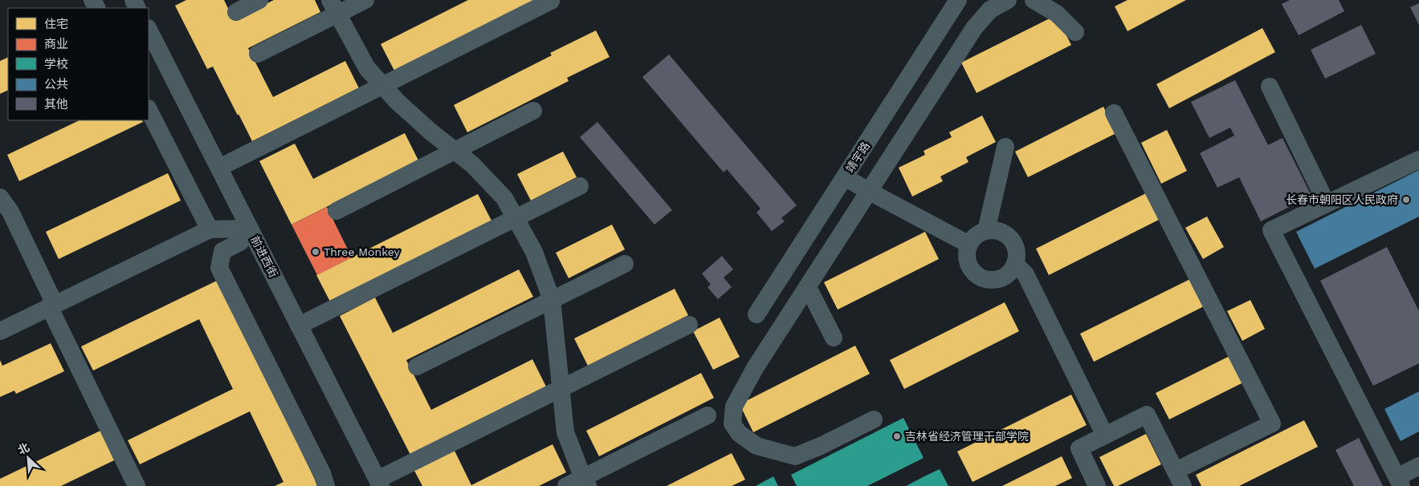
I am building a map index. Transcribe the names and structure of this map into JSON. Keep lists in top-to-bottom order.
{
  "streets": {
    "street": ["靖宇路", "前进西街"]
  },
  "places": ["长春市朝阳区人民政府", "Three Monkey", "吉林省经济管理干部学院"],
  "legend": [
    "住宅",
    "商业",
    "学校",
    "公共",
    "其他"
  ],
  "north": "top left"
}
